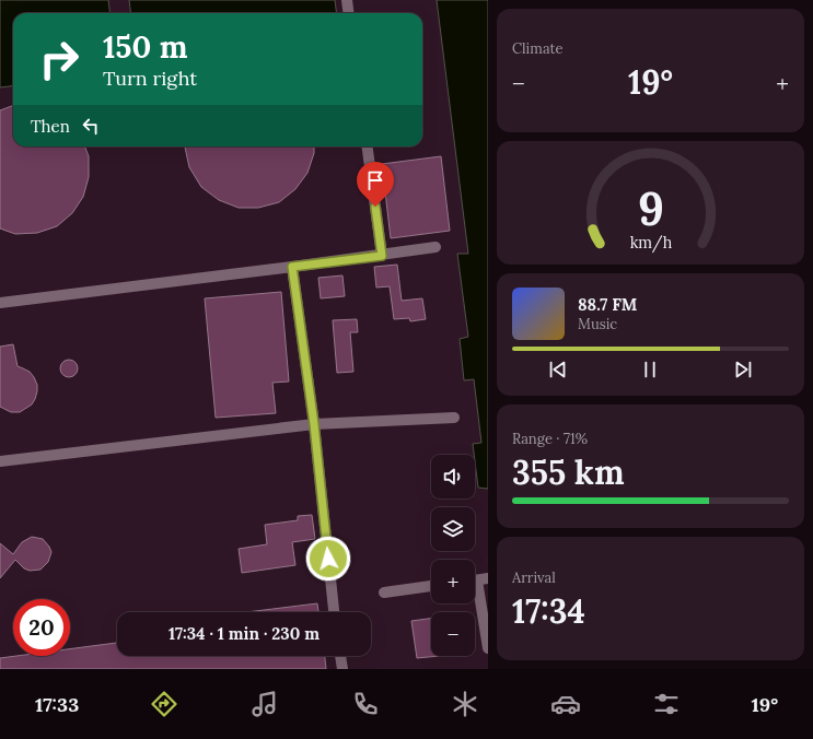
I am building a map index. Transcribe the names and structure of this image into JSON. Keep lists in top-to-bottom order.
{
  "page": {
    "tile": [
      "Climate",
      ["Range · 71%", "355 km"],
      ["Arrival", "17:34"]
    ],
    "turn": ["150 m", "Turn right"],
    "heat": ["−", "19°", "+"],
    "then": "Then",
    "song": ["88.7 FM", "Music"],
    "map_buttons": ["+", "−"],
    "limit": "20",
    "trip": "17:34 · 1 min · 230 m",
    "tabs": ["17:33", "19°"],
    "gauge": ["9", "km/h"]
  }
}
